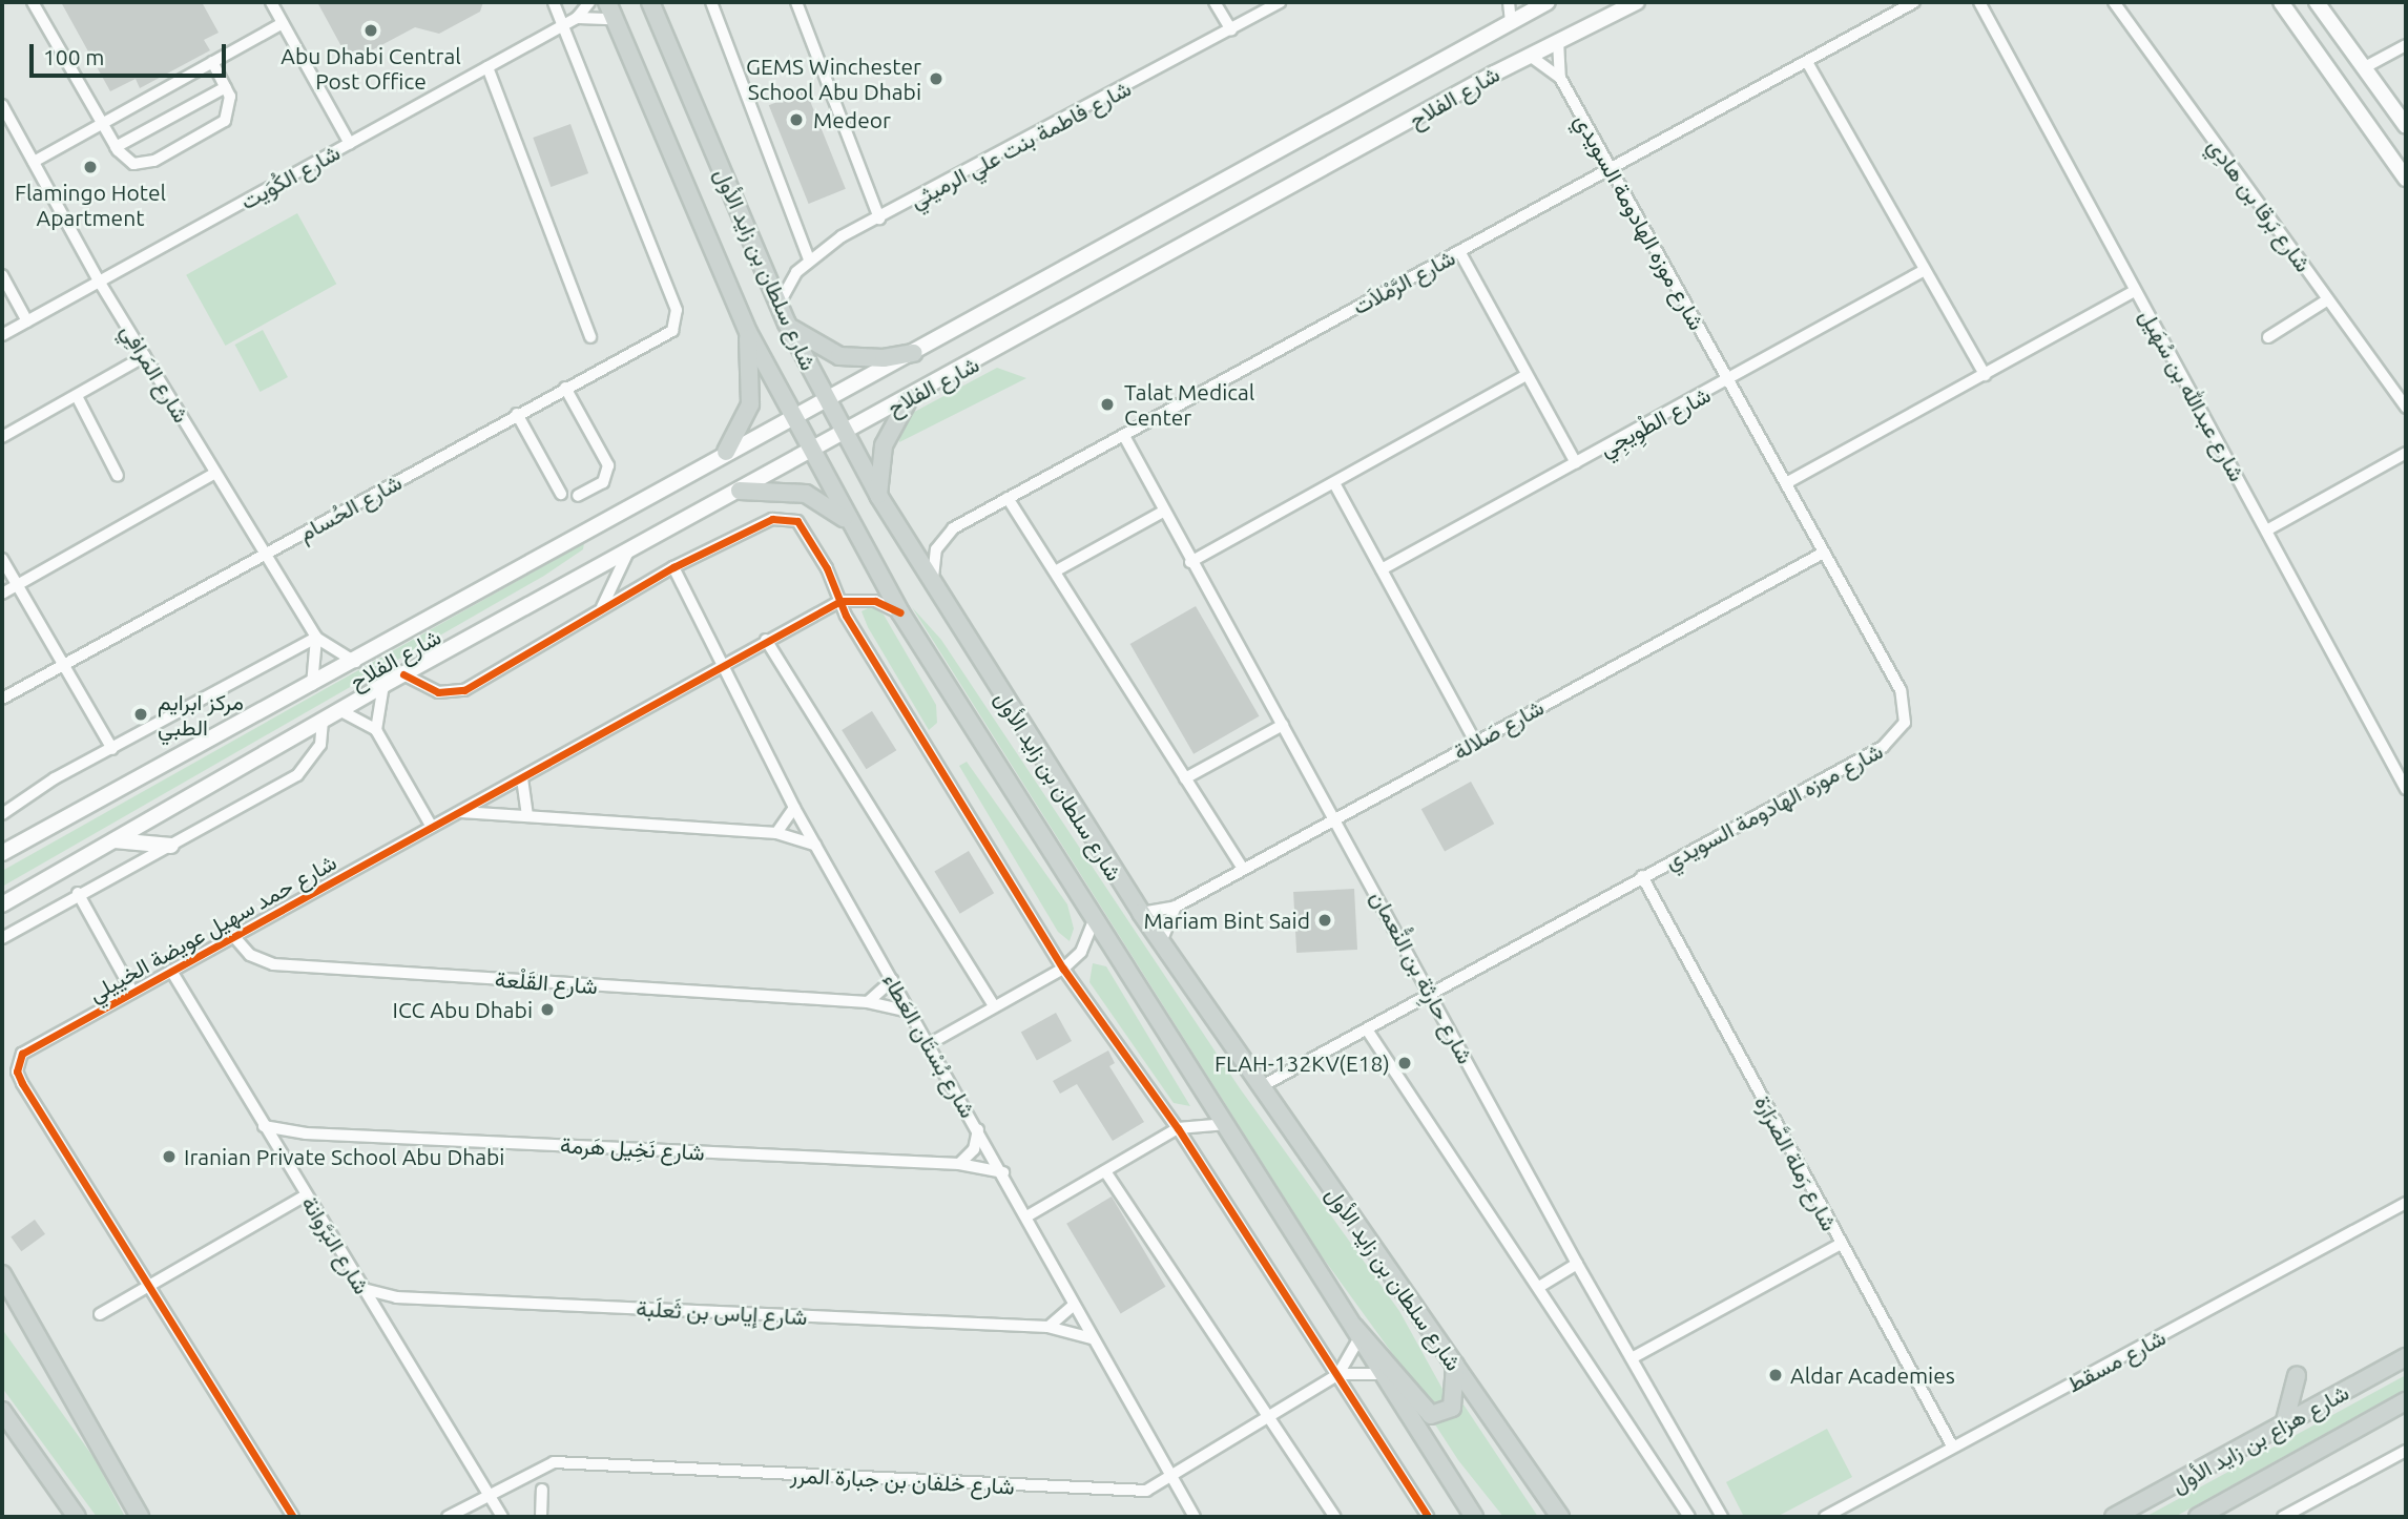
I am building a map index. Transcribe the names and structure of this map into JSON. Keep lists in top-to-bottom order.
{
  "streets": {
    "main road": ["شارع الفلاح", "شارع سلطان بن زايد الأول", "شارع هزاع بن زايد الأول"],
    "street": [
      "شارع فاطمة بنت علي الرميثي",
      "شارع الكُوَيت",
      "شارع بَرقا بن هادِي",
      "شارع موزه الهادومة السويدي",
      "شارع الرَّمْلاَت",
      "شارع المَرافِي",
      "شارع عبدالله بن سُهَيل",
      "شارع الطْوِيجِي",
      "شارع الحُسام",
      "شارع صَلالة",
      "شارع حمد سهيل عويضة الخييلي",
      "شارع حارِثة بن النُّعمان",
      "شارع القَلْعة",
      "شارع بُسْتَان العَطاء",
      "شارع نَخِيل هَرمة",
      "شارع رَملة الصَّرَارَة",
      "شارع البَرَّوانة",
      "شارع إياس بن ثَعلَبة",
      "شارع مسقط",
      "شارع خلفان بن جبارة المرر"
    ]
  },
  "crossings": [
    ["شارع الفلاح", "شارع موزه الهادومة السويدي"],
    ["شارع الفلاح", "شارع سلطان بن زايد الأول"],
    ["شارع الفلاح", "شارع المَرافِي"],
    ["شارع فاطمة بنت علي الرميثي", "شارع سلطان بن زايد الأول"],
    ["شارع الكُوَيت", "شارع سلطان بن زايد الأول"],
    ["شارع الكُوَيت", "شارع المَرافِي"],
    ["شارع الكُوَيت", "شارع الحُسام"],
    ["شارع موزه الهادومة السويدي", "شارع سلطان بن زايد الأول"],
    ["شارع موزه الهادومة السويدي", "شارع الرَّمْلاَت"],
    ["شارع موزه الهادومة السويدي", "شارع الطْوِيجِي"],
    ["شارع موزه الهادومة السويدي", "شارع صَلالة"],
    ["شارع موزه الهادومة السويدي", "شارع حارِثة بن النُّعمان"],
    ["شارع موزه الهادومة السويدي", "شارع رَملة الصَّرَارَة"],
    ["شارع سلطان بن زايد الأول", "شارع الرَّمْلاَت"],
    ["شارع سلطان بن زايد الأول", "شارع صَلالة"],
    ["شارع سلطان بن زايد الأول", "شارع حمد سهيل عويضة الخييلي"],
    ["شارع سلطان بن زايد الأول", "شارع خلفان بن جبارة المرر"],
    ["شارع الرَّمْلاَت", "شارع حارِثة بن النُّعمان"],
    ["شارع المَرافِي", "شارع الحُسام"],
    ["شارع صَلالة", "شارع حارِثة بن النُّعمان"],
    ["شارع حمد سهيل عويضة الخييلي", "شارع القَلْعة"],
    ["شارع حمد سهيل عويضة الخييلي", "شارع بُسْتَان العَطاء"],
    ["شارع حمد سهيل عويضة الخييلي", "شارع البَرَّوانة"],
    ["شارع القَلْعة", "شارع بُسْتَان العَطاء"],
    ["شارع بُسْتَان العَطاء", "شارع نَخِيل هَرمة"],
    ["شارع بُسْتَان العَطاء", "شارع إياس بن ثَعلَبة"],
    ["شارع بُسْتَان العَطاء", "شارع خلفان بن جبارة المرر"],
    ["شارع نَخِيل هَرمة", "شارع البَرَّوانة"],
    ["شارع رَملة الصَّرَارَة", "شارع مسقط"],
    ["شارع البَرَّوانة", "شارع إياس بن ثَعلَبة"],
    ["شارع البَرَّوانة", "شارع خلفان بن جبارة المرر"]
  ],
  "places": [
    "Abu Dhabi Central Post Office",
    "GEMS Winchester School Abu Dhabi",
    "Medeor",
    "Flamingo Hotel Apartment",
    "Talat Medical Center",
    "مركز ابرايم الطبي",
    "Mariam Bint Said",
    "ICC Abu Dhabi",
    "FLAH-132KV(E18)",
    "Iranian Private School Abu Dhabi",
    "Aldar Academies"
  ],
  "scale_bar": "100 m"
}
